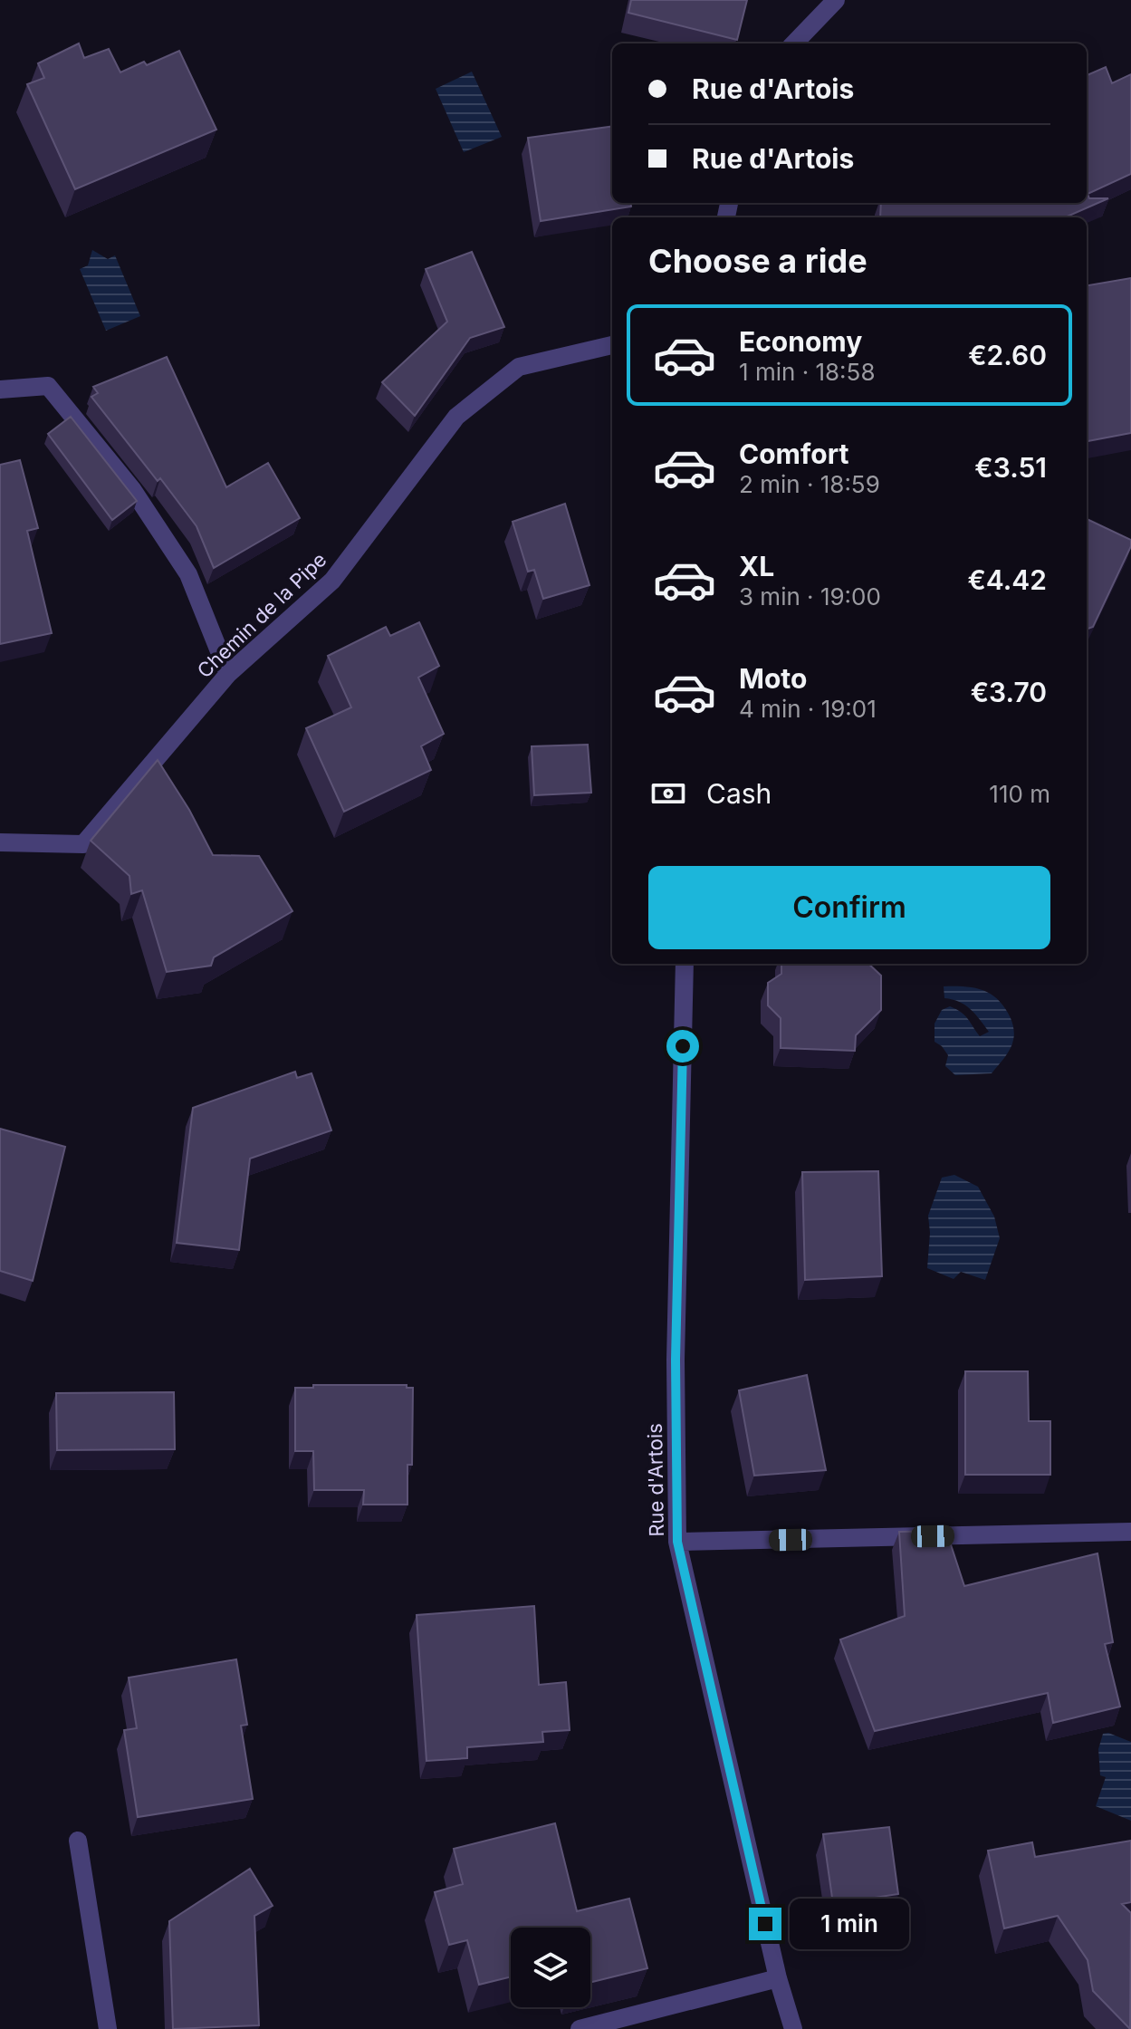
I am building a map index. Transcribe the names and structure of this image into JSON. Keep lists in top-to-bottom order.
{
  "streets": {
    "street": ["Chemin de la Pipe", "Rue d'Artois"]
  },
  "page": {
    "banner": ["Rue d'Artois", "Rue d'Artois"],
    "heading": "Choose a ride",
    "list": [
      {
        "name": "Economy",
        "note": "1 min · 18:58",
        "value": "€2.60"
      },
      {
        "name": "Comfort",
        "note": "2 min · 18:59",
        "value": "€3.51"
      },
      {
        "name": "XL",
        "note": "3 min · 19:00",
        "value": "€4.42"
      },
      {
        "name": "Moto",
        "note": "4 min · 19:01",
        "value": "€3.70"
      }
    ],
    "pay": ["Cash", "110 m"],
    "buttons": "Confirm",
    "bubble": "1 min"
  }
}
